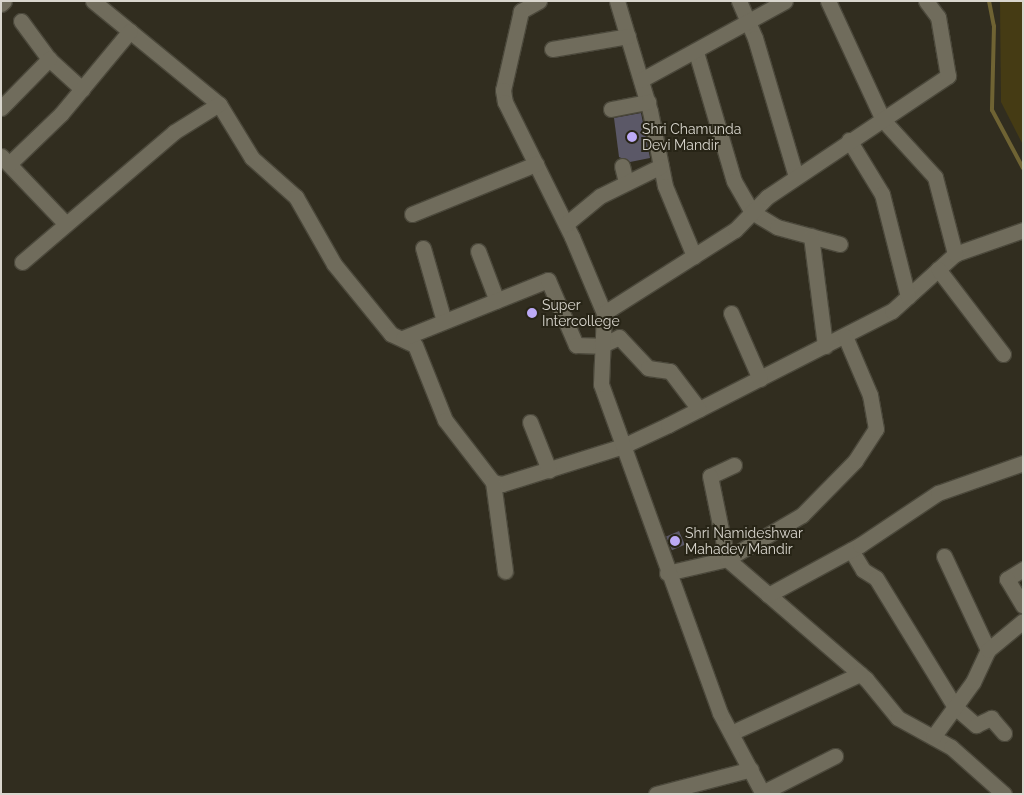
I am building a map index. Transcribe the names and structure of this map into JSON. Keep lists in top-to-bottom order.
{
  "places": ["Shri Chamunda Devi Mandir", "Super Intercollege", "Shri Namideshwar Mahadev Mandir"]
}
